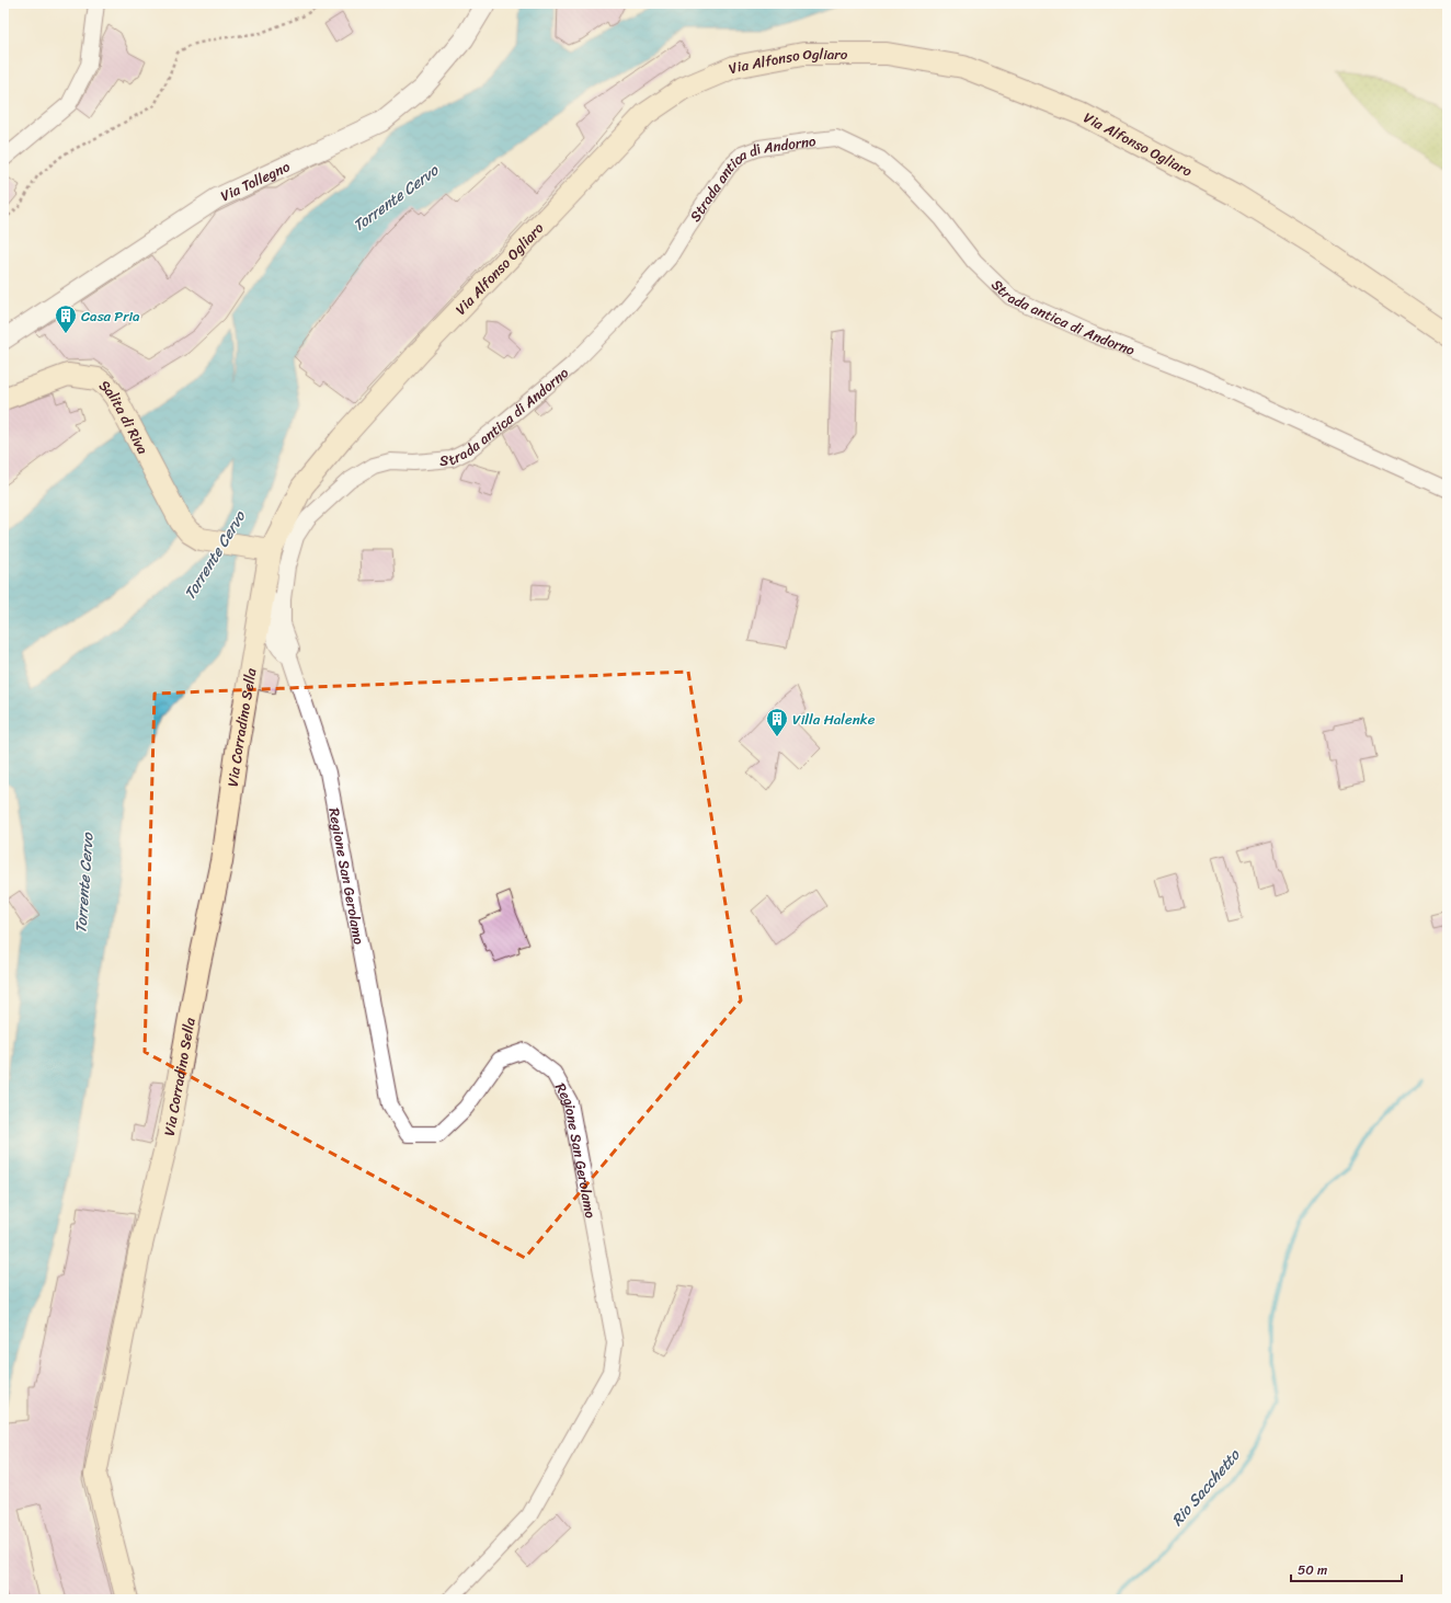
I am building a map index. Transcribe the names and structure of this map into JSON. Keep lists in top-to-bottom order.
{
  "streets": {
    "main road": ["Via Alfonso Ogliaro", "Salita di Riva", "Via Corradino Sella"],
    "street": ["Via Tollegno", "Strada antica di Andorno", "Regione San Gerolamo"]
  },
  "crossings": [
    ["Via Alfonso Ogliaro", "Salita di Riva"],
    ["Via Alfonso Ogliaro", "Via Corradino Sella"],
    ["Strada antica di Andorno", "Regione San Gerolamo"],
    ["Salita di Riva", "Via Corradino Sella"]
  ],
  "water": ["Torrente Cervo", "Rio Sacchetto"],
  "places": {
    "building": ["Casa Pria", "Villa Halenke"]
  },
  "scale_bar": "50 m"
}
